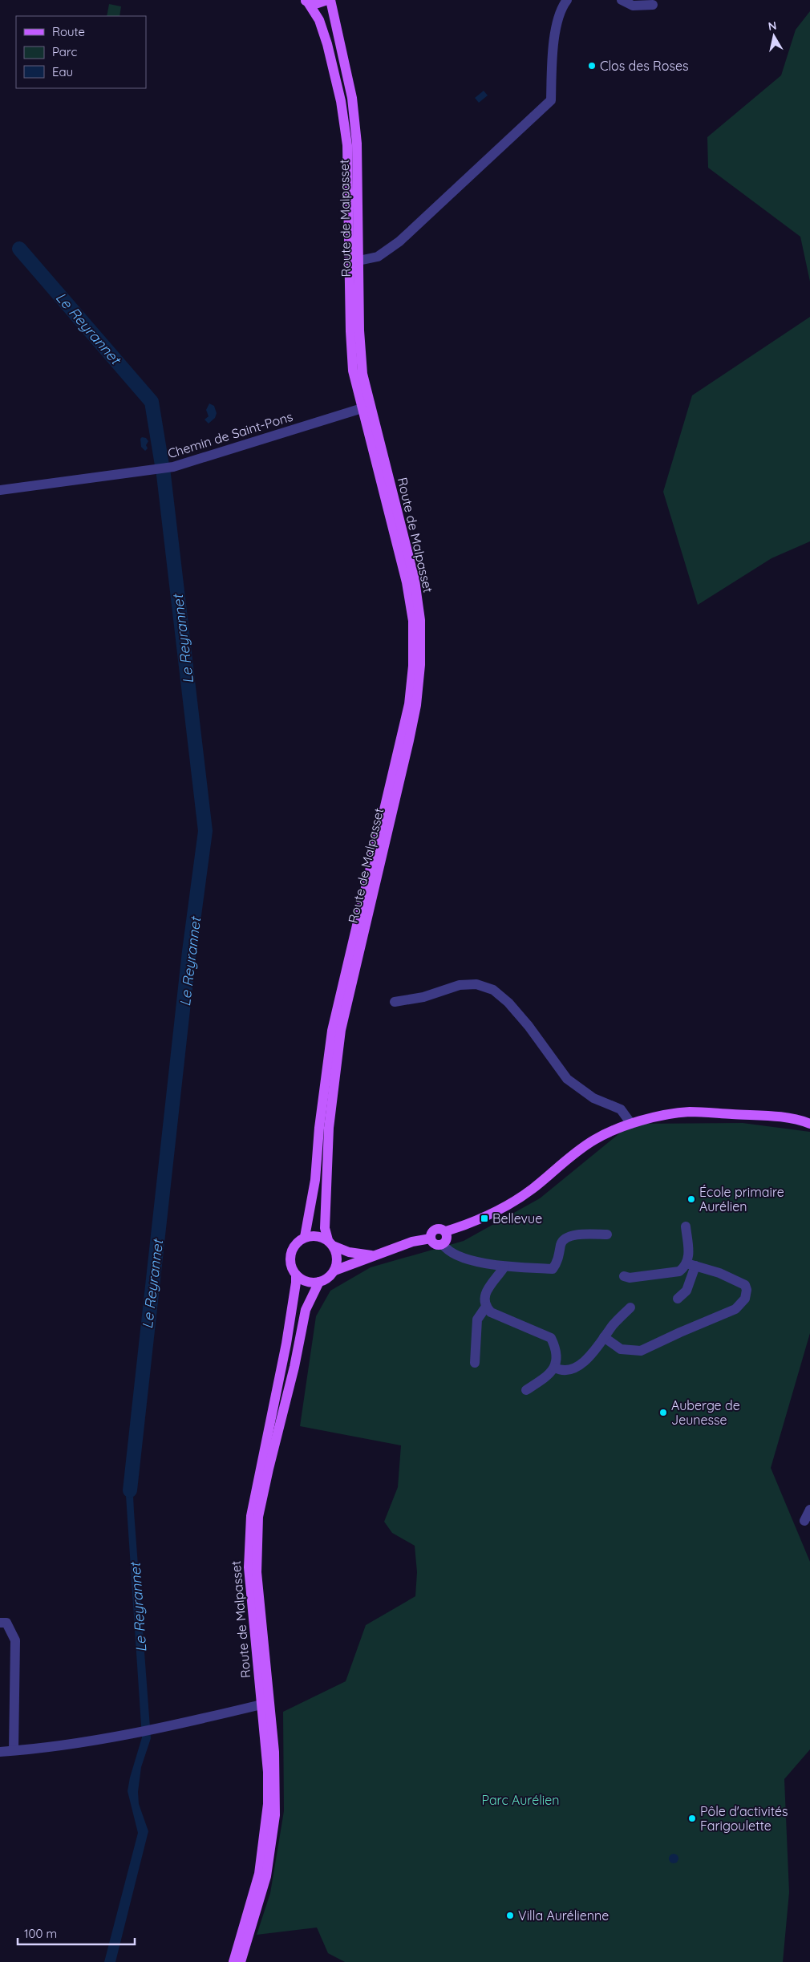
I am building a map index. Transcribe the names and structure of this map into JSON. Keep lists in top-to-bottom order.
{
  "streets": {
    "main road": ["Route de Malpasset"],
    "street": ["Chemin de Saint-Pons"]
  },
  "crossings": [
    ["Route de Malpasset", "Chemin de Saint-Pons"]
  ],
  "water": ["Le Reyrannet"],
  "parks": ["Parc Aurélien"],
  "places": {
    "other": [
      "Clos des Roses",
      "École primaire Aurélien",
      "Auberge de Jeunesse",
      "Pôle d'activités Farigoulette",
      "Villa Aurélienne"
    ],
    "transit": ["Bellevue"]
  },
  "legend": ["Route", "Parc", "Eau"],
  "scale_bar": "100 m",
  "north": "top"
}
